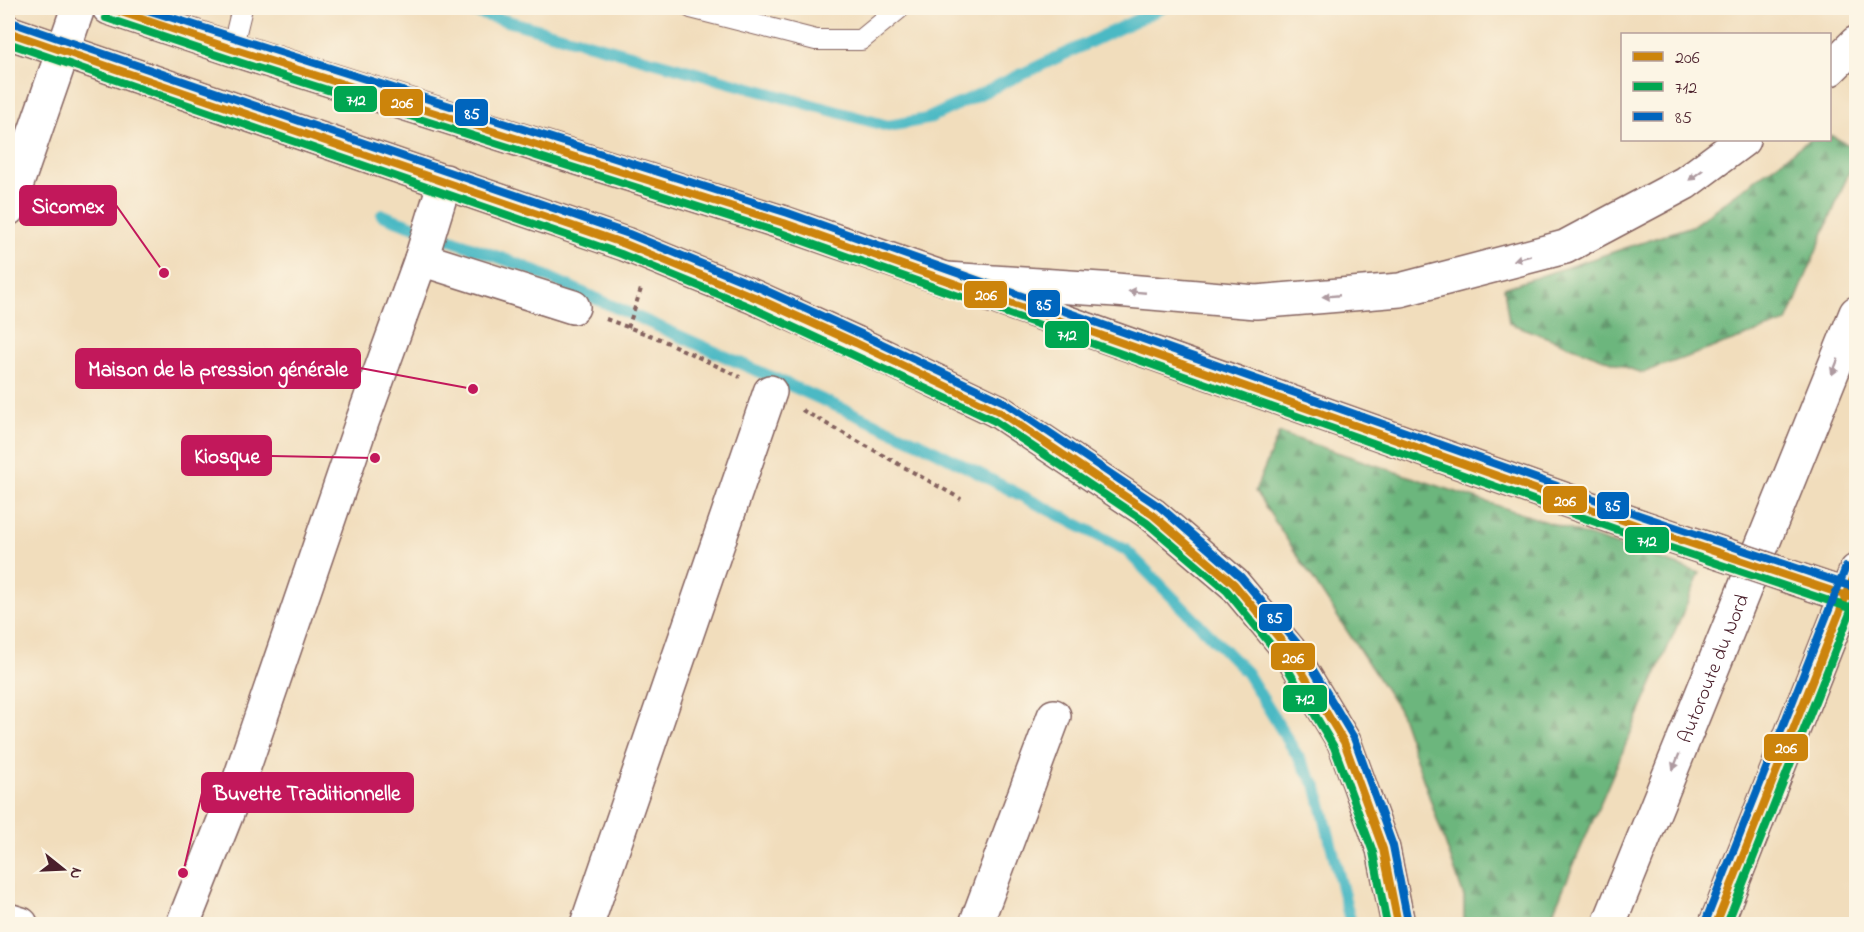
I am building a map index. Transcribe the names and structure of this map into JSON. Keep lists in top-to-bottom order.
{
  "streets": {
    "main road": ["Autoroute du Nord"]
  },
  "places": [
    "Sicomex",
    "Maison de la pression générale",
    "Kiosque",
    "Buvette Traditionnelle"
  ],
  "lines": ["transit line 206", "transit line 85", "transit line 712"],
  "legend": ["206", "712", "85"],
  "north": "right"
}
